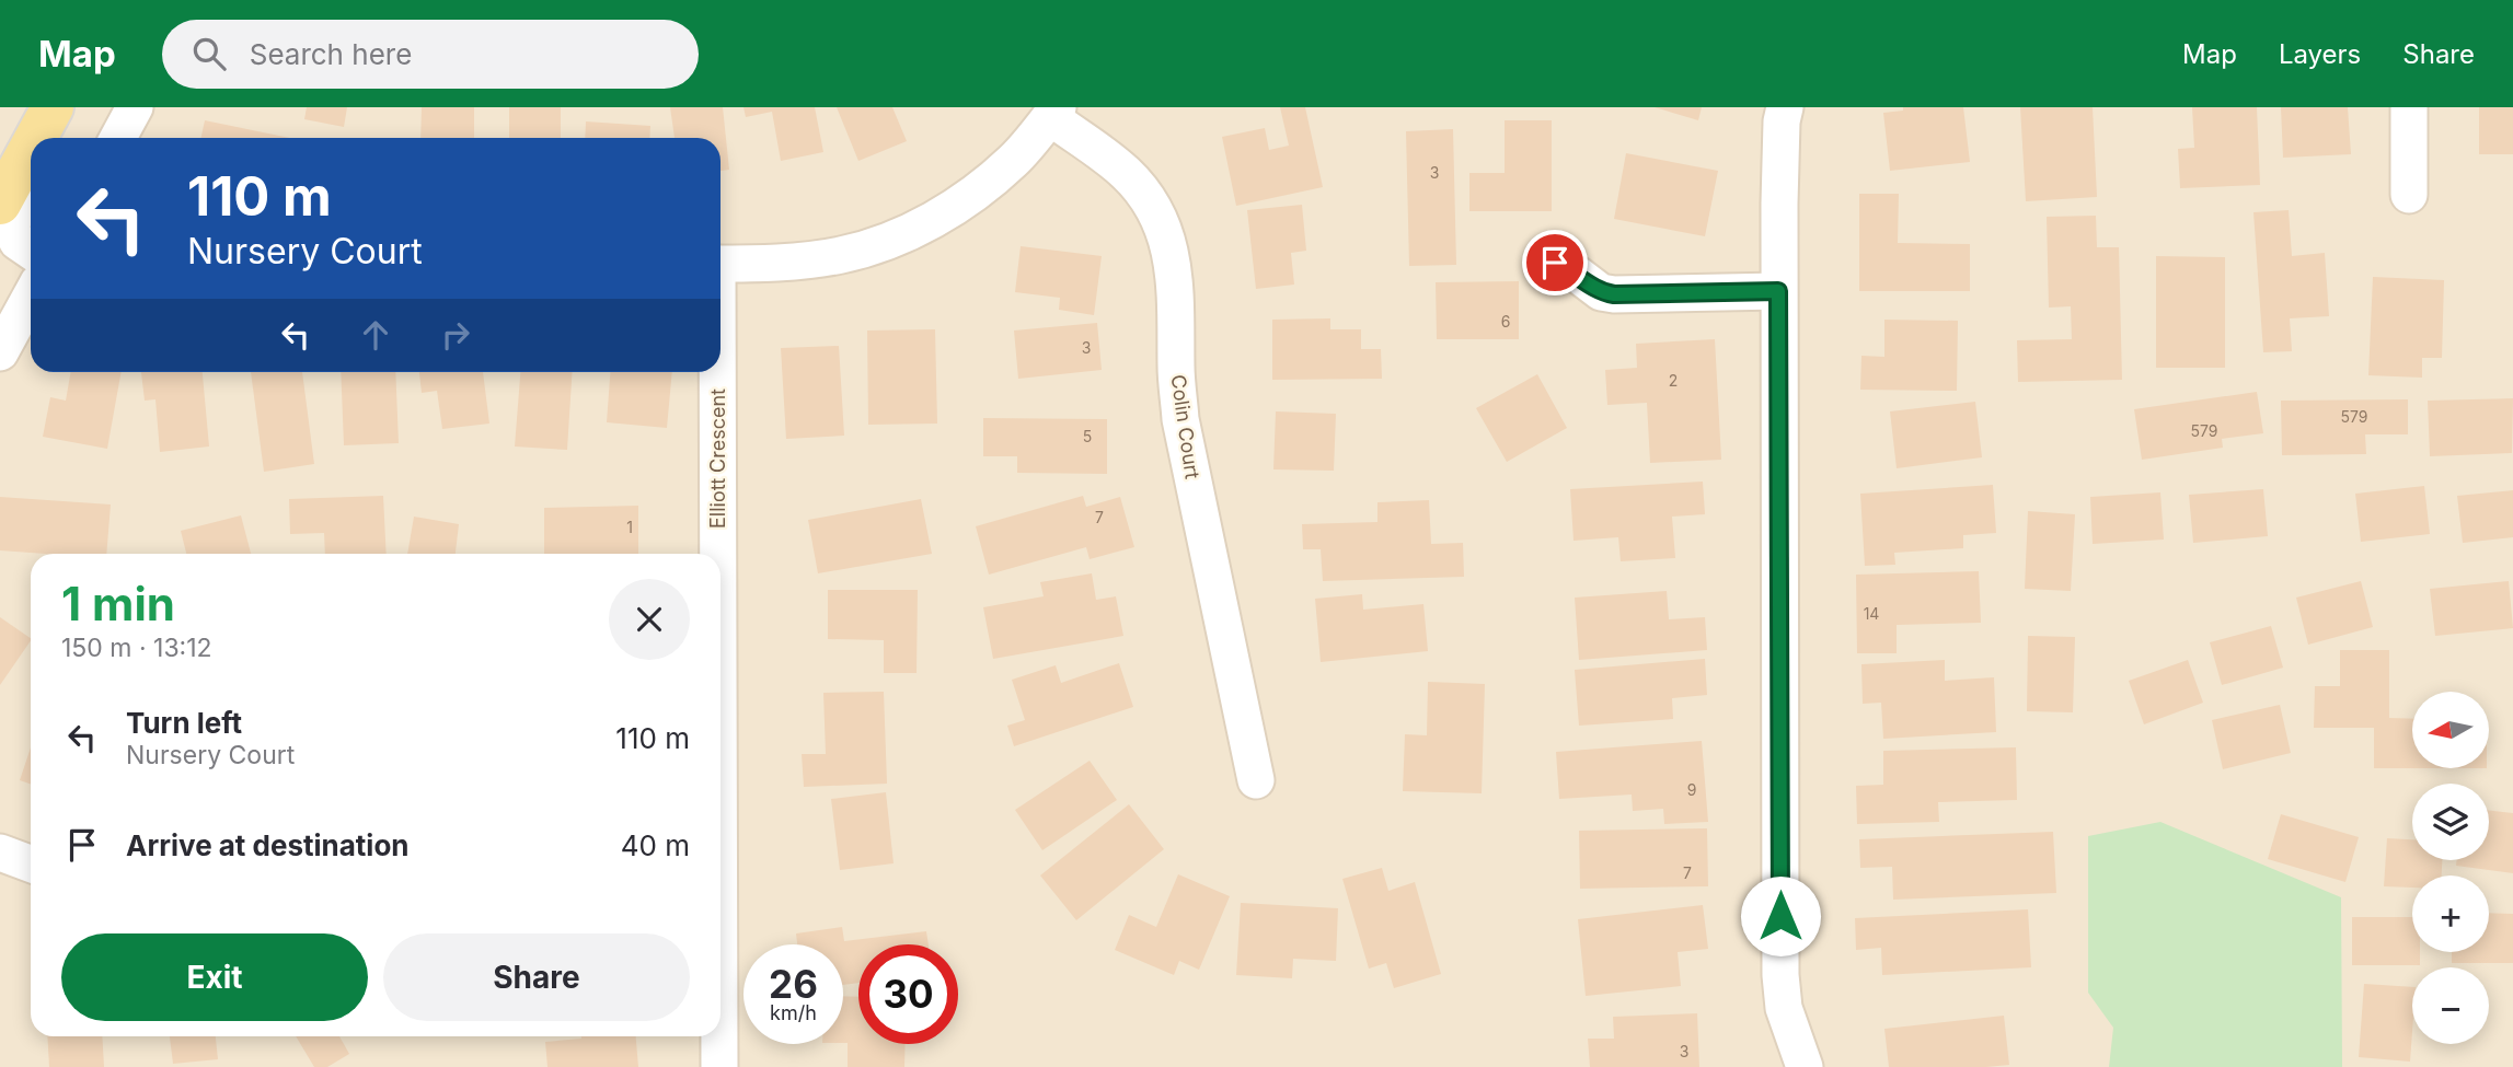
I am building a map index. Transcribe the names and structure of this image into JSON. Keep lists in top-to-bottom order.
{
  "streets": {
    "street": ["Colin Court", "Elliott Crescent"]
  },
  "house_numbers": [
    "3",
    "6",
    "3",
    "2",
    "579",
    "579",
    "5",
    "7",
    "1",
    "14",
    "9",
    "7",
    "3"
  ],
  "north": "left",
  "page": {
    "header": "Map",
    "search": "Search here",
    "nav": ["Map", "Layers", "Share"],
    "turn": ["110 m", "Nursery Court"],
    "heading": ["1 min", "150 m · 13:12"],
    "list": [
      {
        "name": "Turn left",
        "note": "Nursery Court",
        "value": "110 m"
      },
      {
        "name": "Arrive at destination",
        "value": "40 m"
      }
    ],
    "map_buttons": ["+", "−"],
    "buttons": ["Exit", "Share"],
    "speed": "26 km/h",
    "limit": "30"
  }
}
